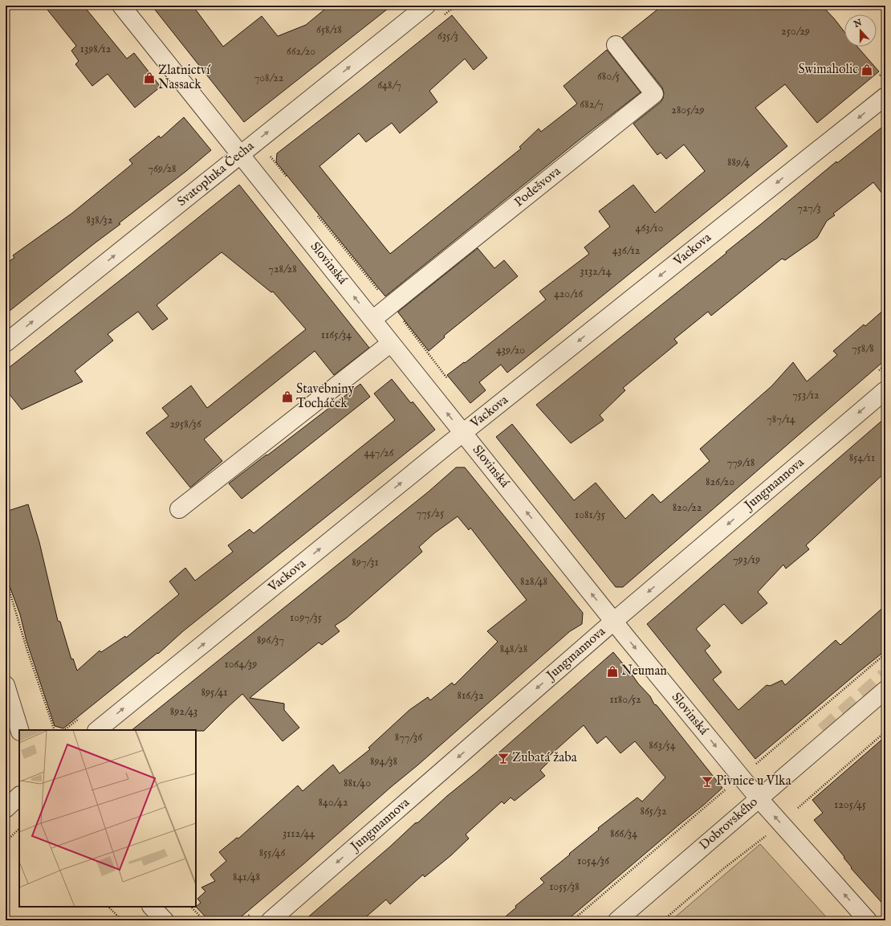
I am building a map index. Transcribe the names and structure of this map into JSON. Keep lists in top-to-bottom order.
{
  "streets": {
    "street": [
      "Svatopluka Čecha",
      "Podešvova",
      "Vackova",
      "Slovinská",
      "Jungmannova",
      "Dobrovského"
    ]
  },
  "crossings": [
    ["Svatopluka Čecha", "Slovinská"],
    ["Podešvova", "Slovinská"],
    ["Vackova", "Slovinská"],
    ["Slovinská", "Jungmannova"],
    ["Slovinská", "Dobrovského"]
  ],
  "one_way": ["Svatopluka Čecha", "Jungmannova"],
  "places": {
    "shop": [
      "Swimaholic",
      "Zlatnictví Nassack",
      "Stavebniny Tocháček",
      "Neuman"
    ],
    "bar": ["Zubatá žaba", "Pivnice u Vlka"]
  },
  "house_numbers": [
    "658/18",
    "250/29",
    "635/3",
    "1398/12",
    "662/20",
    "680/5",
    "708/22",
    "648/7",
    "682/7",
    "2805/29",
    "889/4",
    "769/28",
    "727/3",
    "838/32",
    "463/10",
    "436/12",
    "728/28",
    "3132/14",
    "420/16",
    "1165/34",
    "758/8",
    "439/20",
    "753/12",
    "787/14",
    "2958/36",
    "447/26",
    "854/11",
    "779/18",
    "826/20",
    "820/22",
    "775/25",
    "1081/35",
    "793/19",
    "897/31",
    "828/48",
    "1097/35",
    "896/37",
    "848/28",
    "1064/39",
    "895/41",
    "816/32",
    "1180/52",
    "892/43",
    "877/36",
    "863/54",
    "894/38",
    "881/40",
    "840/42",
    "1205/45",
    "865/32",
    "3112/44",
    "866/34",
    "855/46",
    "1054/36",
    "841/48",
    "1055/38"
  ],
  "north": "top"
}
